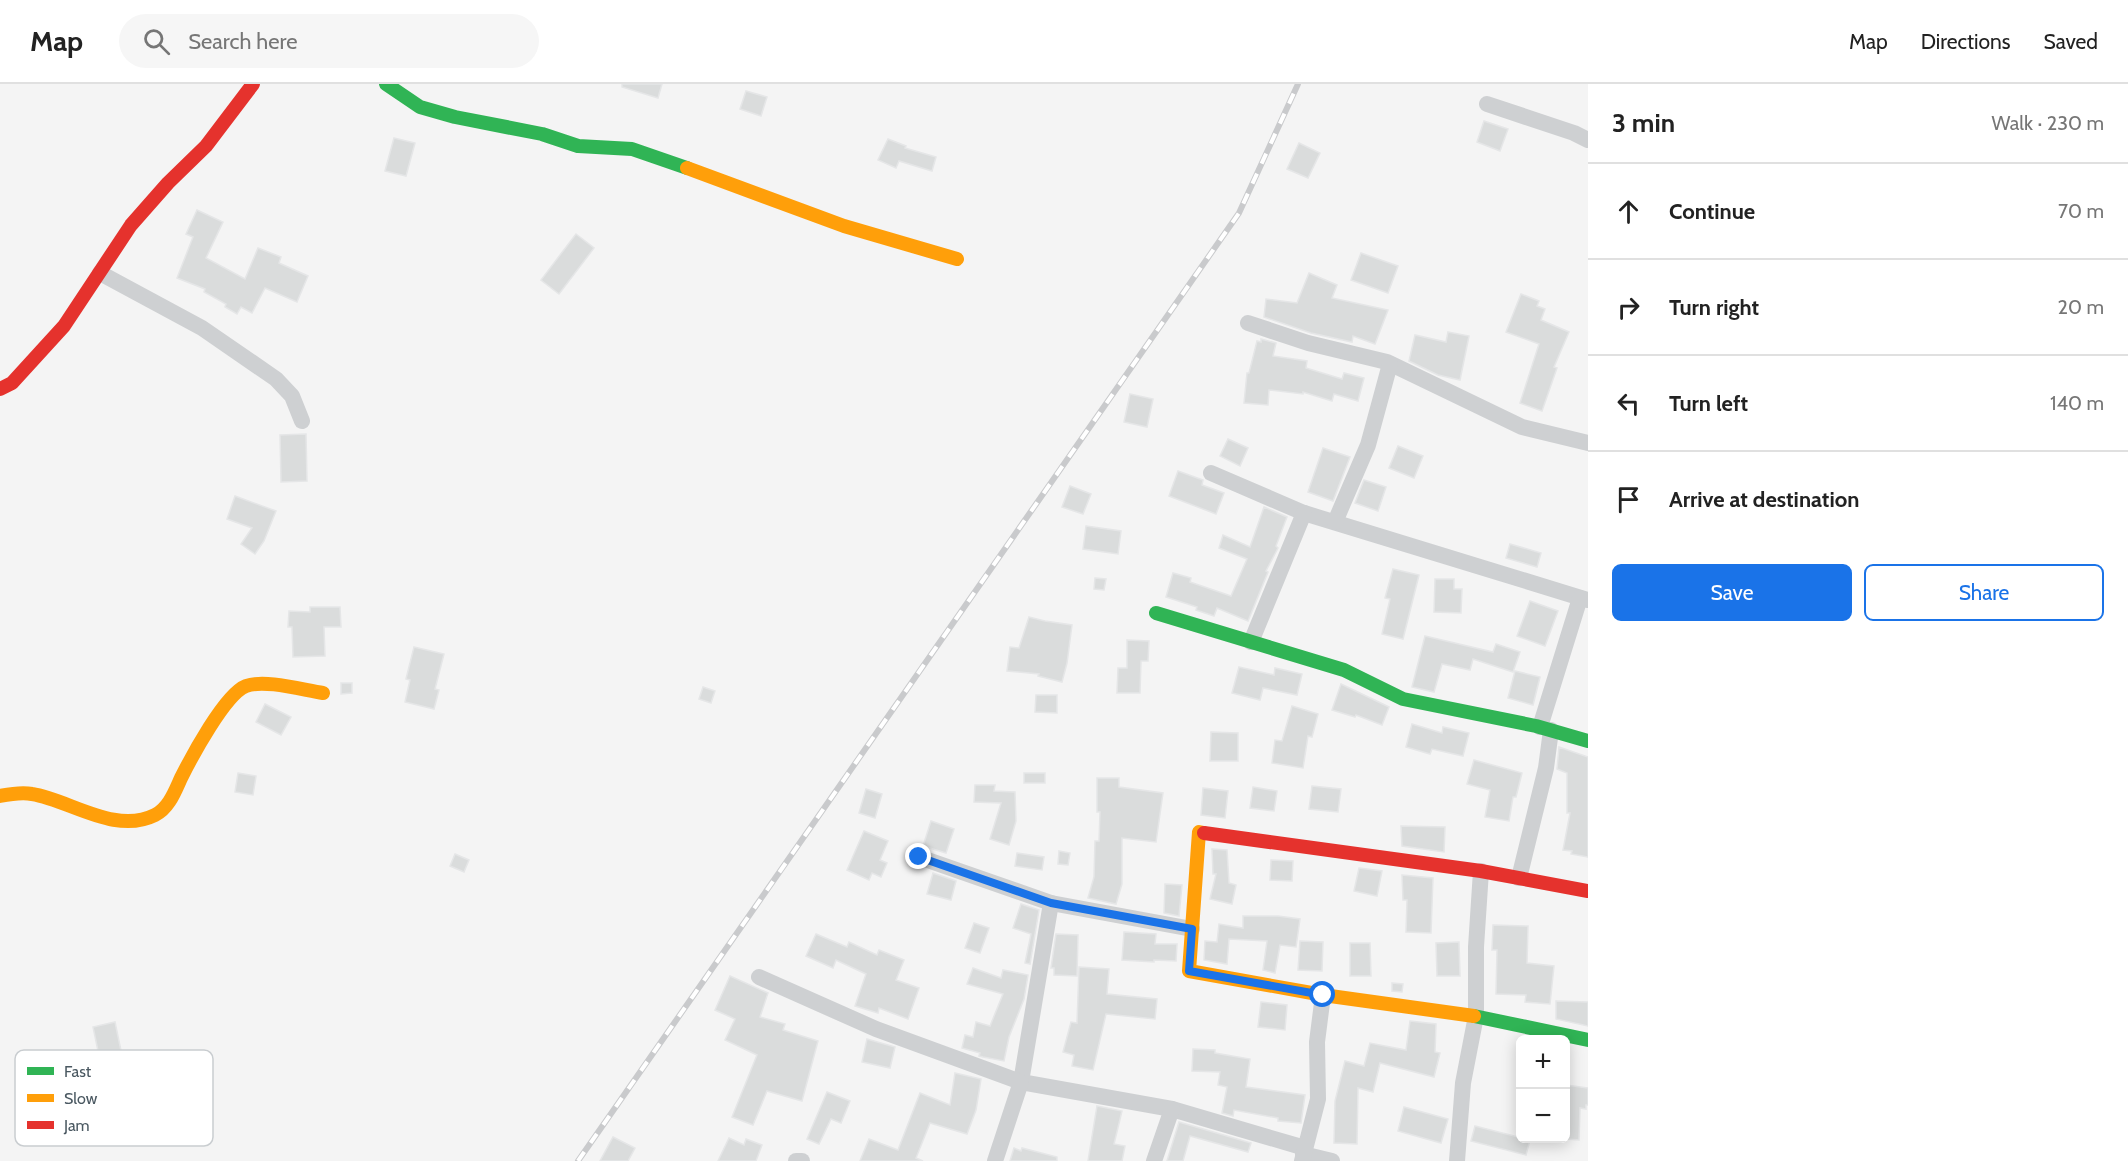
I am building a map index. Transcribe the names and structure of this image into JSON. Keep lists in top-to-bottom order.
{
  "legend": ["Fast", "Slow", "Jam"],
  "page": {
    "header": "Map",
    "search": "Search here",
    "nav": ["Map", "Directions", "Saved"],
    "heading": ["3 min", "Walk · 230 m"],
    "list": [
      ["Continue", "70 m"],
      ["Turn right", "20 m"],
      ["Turn left", "140 m"],
      "Arrive at destination"
    ],
    "buttons": ["Save", "Share"],
    "map_buttons": ["+", "−"]
  }
}
